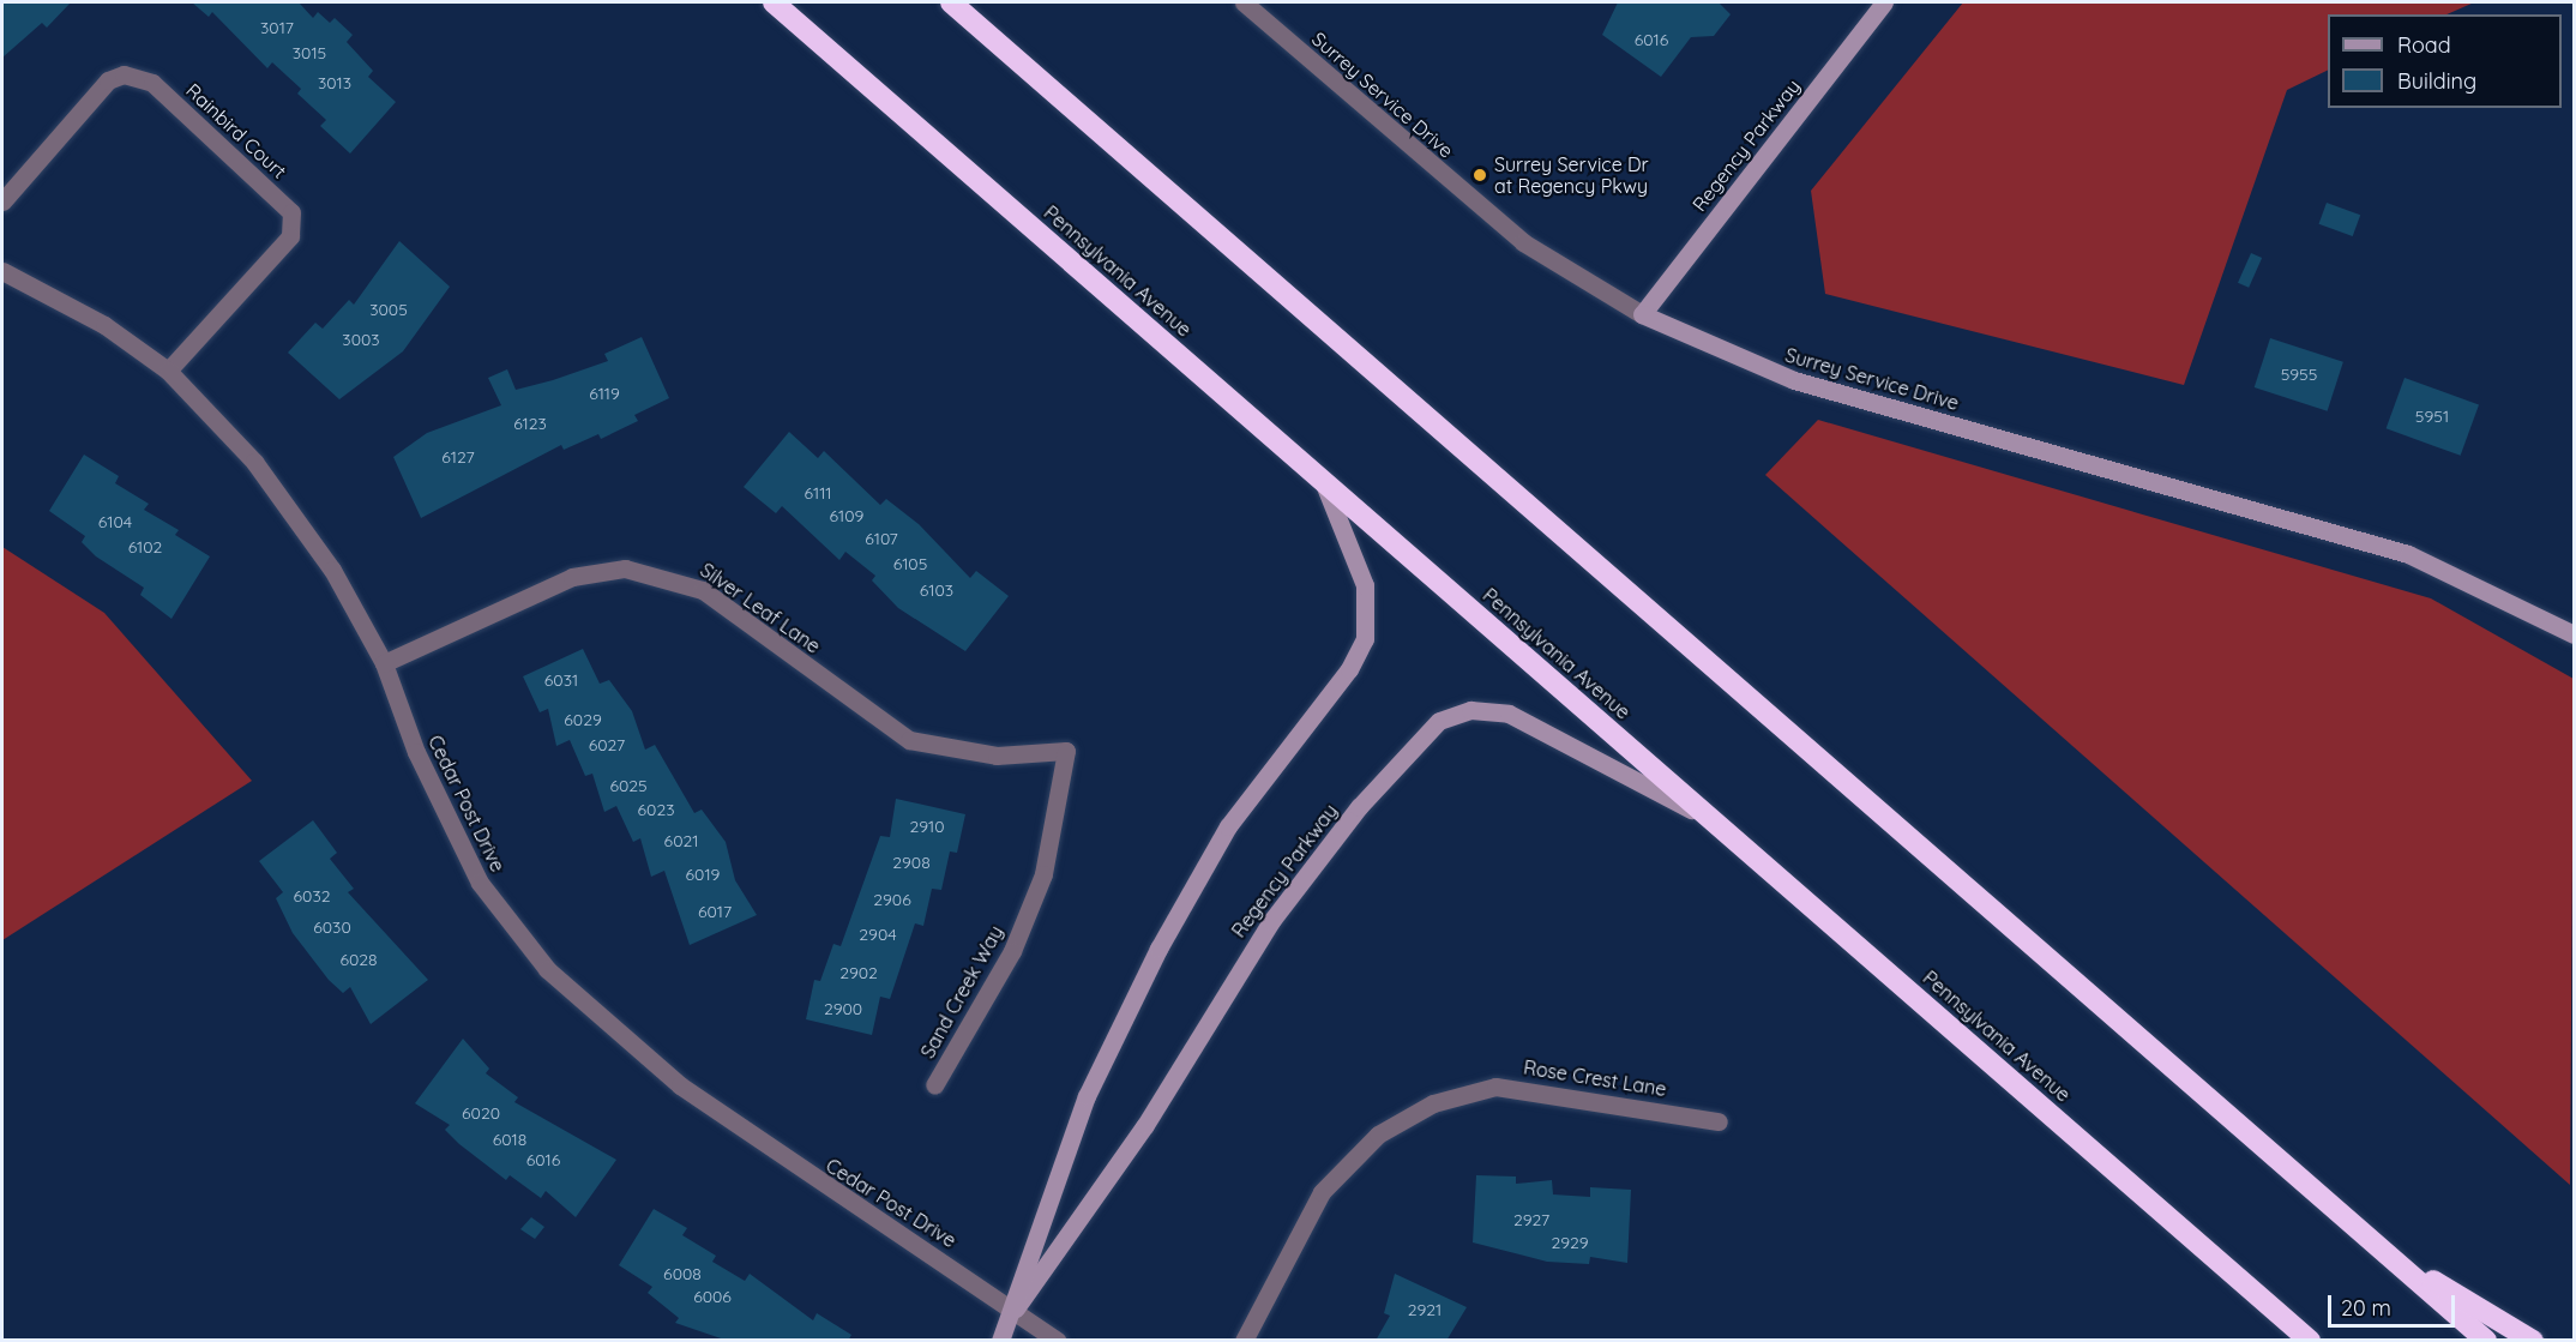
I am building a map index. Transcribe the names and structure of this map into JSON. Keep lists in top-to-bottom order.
{
  "streets": {
    "highway": ["Pennsylvania Avenue"],
    "street": [
      "Surrey Service Drive",
      "Rainbird Court",
      "Regency Parkway",
      "Silver Leaf Lane",
      "Cedar Post Drive",
      "Sand Creek Way",
      "Rose Crest Lane"
    ]
  },
  "crossings": [
    ["Surrey Service Drive", "Regency Parkway"],
    ["Rainbird Court", "Cedar Post Drive"],
    ["Regency Parkway", "Pennsylvania Avenue"],
    ["Regency Parkway", "Cedar Post Drive"],
    ["Silver Leaf Lane", "Cedar Post Drive"],
    ["Silver Leaf Lane", "Sand Creek Way"]
  ],
  "places": ["Surrey Service Dr at Regency Pkwy"],
  "house_numbers": [
    "3017",
    "6016",
    "3015",
    "3013",
    "3005",
    "3003",
    "5955",
    "6119",
    "5951",
    "6123",
    "6127",
    "6111",
    "6109",
    "6104",
    "6107",
    "6102",
    "6105",
    "6103",
    "6031",
    "6029",
    "6027",
    "6025",
    "6023",
    "2910",
    "6021",
    "2908",
    "6019",
    "6032",
    "2906",
    "6017",
    "6030",
    "2904",
    "6028",
    "2902",
    "2900",
    "6020",
    "6018",
    "6016",
    "2927",
    "2929",
    "6008",
    "6006",
    "2921"
  ],
  "legend": ["Road", "Building"],
  "scale_bar": "20 m"
}
